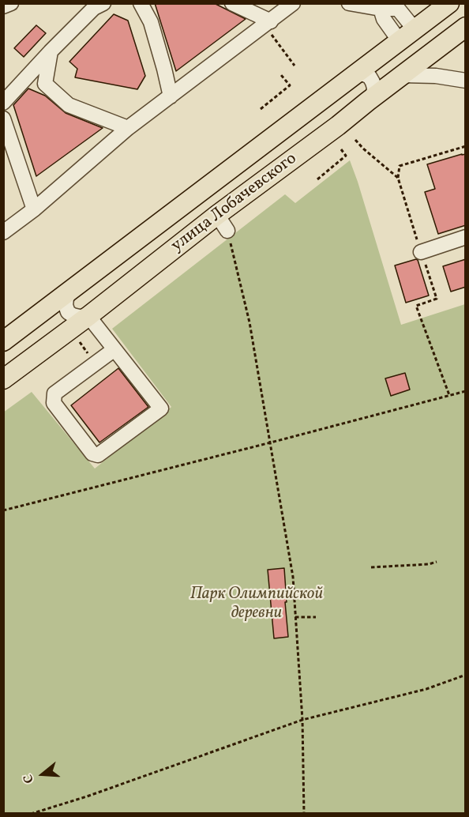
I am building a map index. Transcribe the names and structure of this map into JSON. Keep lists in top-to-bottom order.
{
  "streets": {
    "main road": ["улица Лобачевского"]
  },
  "parks": ["Парк Олимпийской деревни"],
  "north": "left"
}
